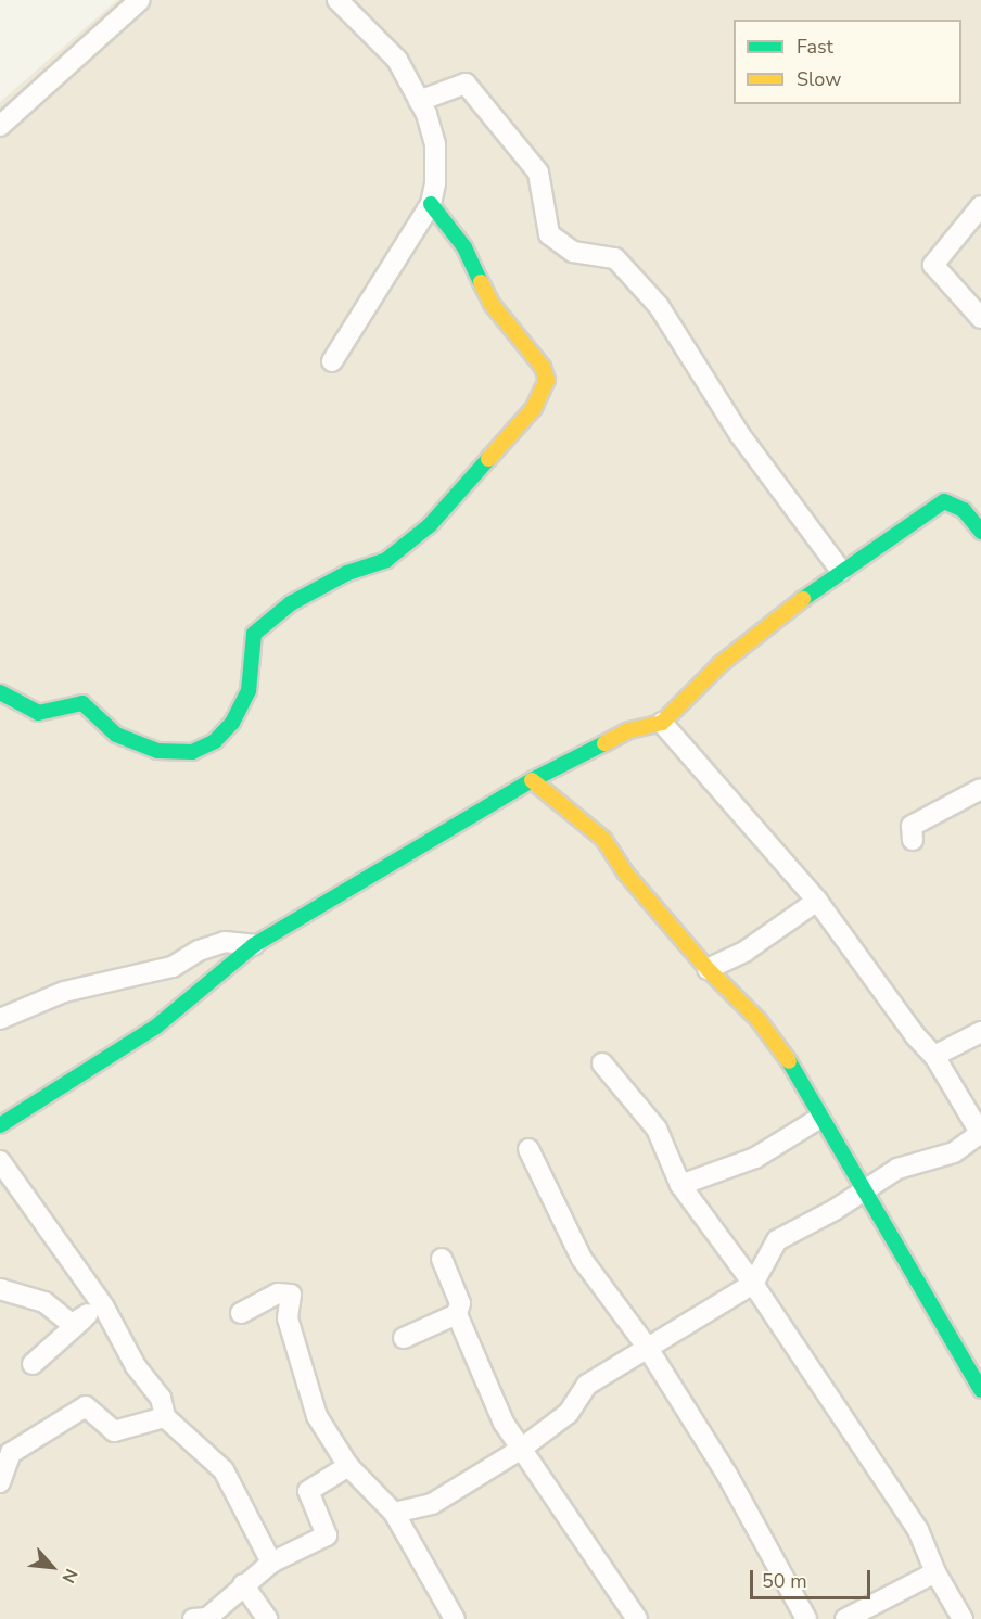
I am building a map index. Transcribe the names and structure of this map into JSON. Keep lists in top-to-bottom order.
{
  "legend": ["Fast", "Slow"],
  "scale_bar": "50 m",
  "north": "bottom right"
}
